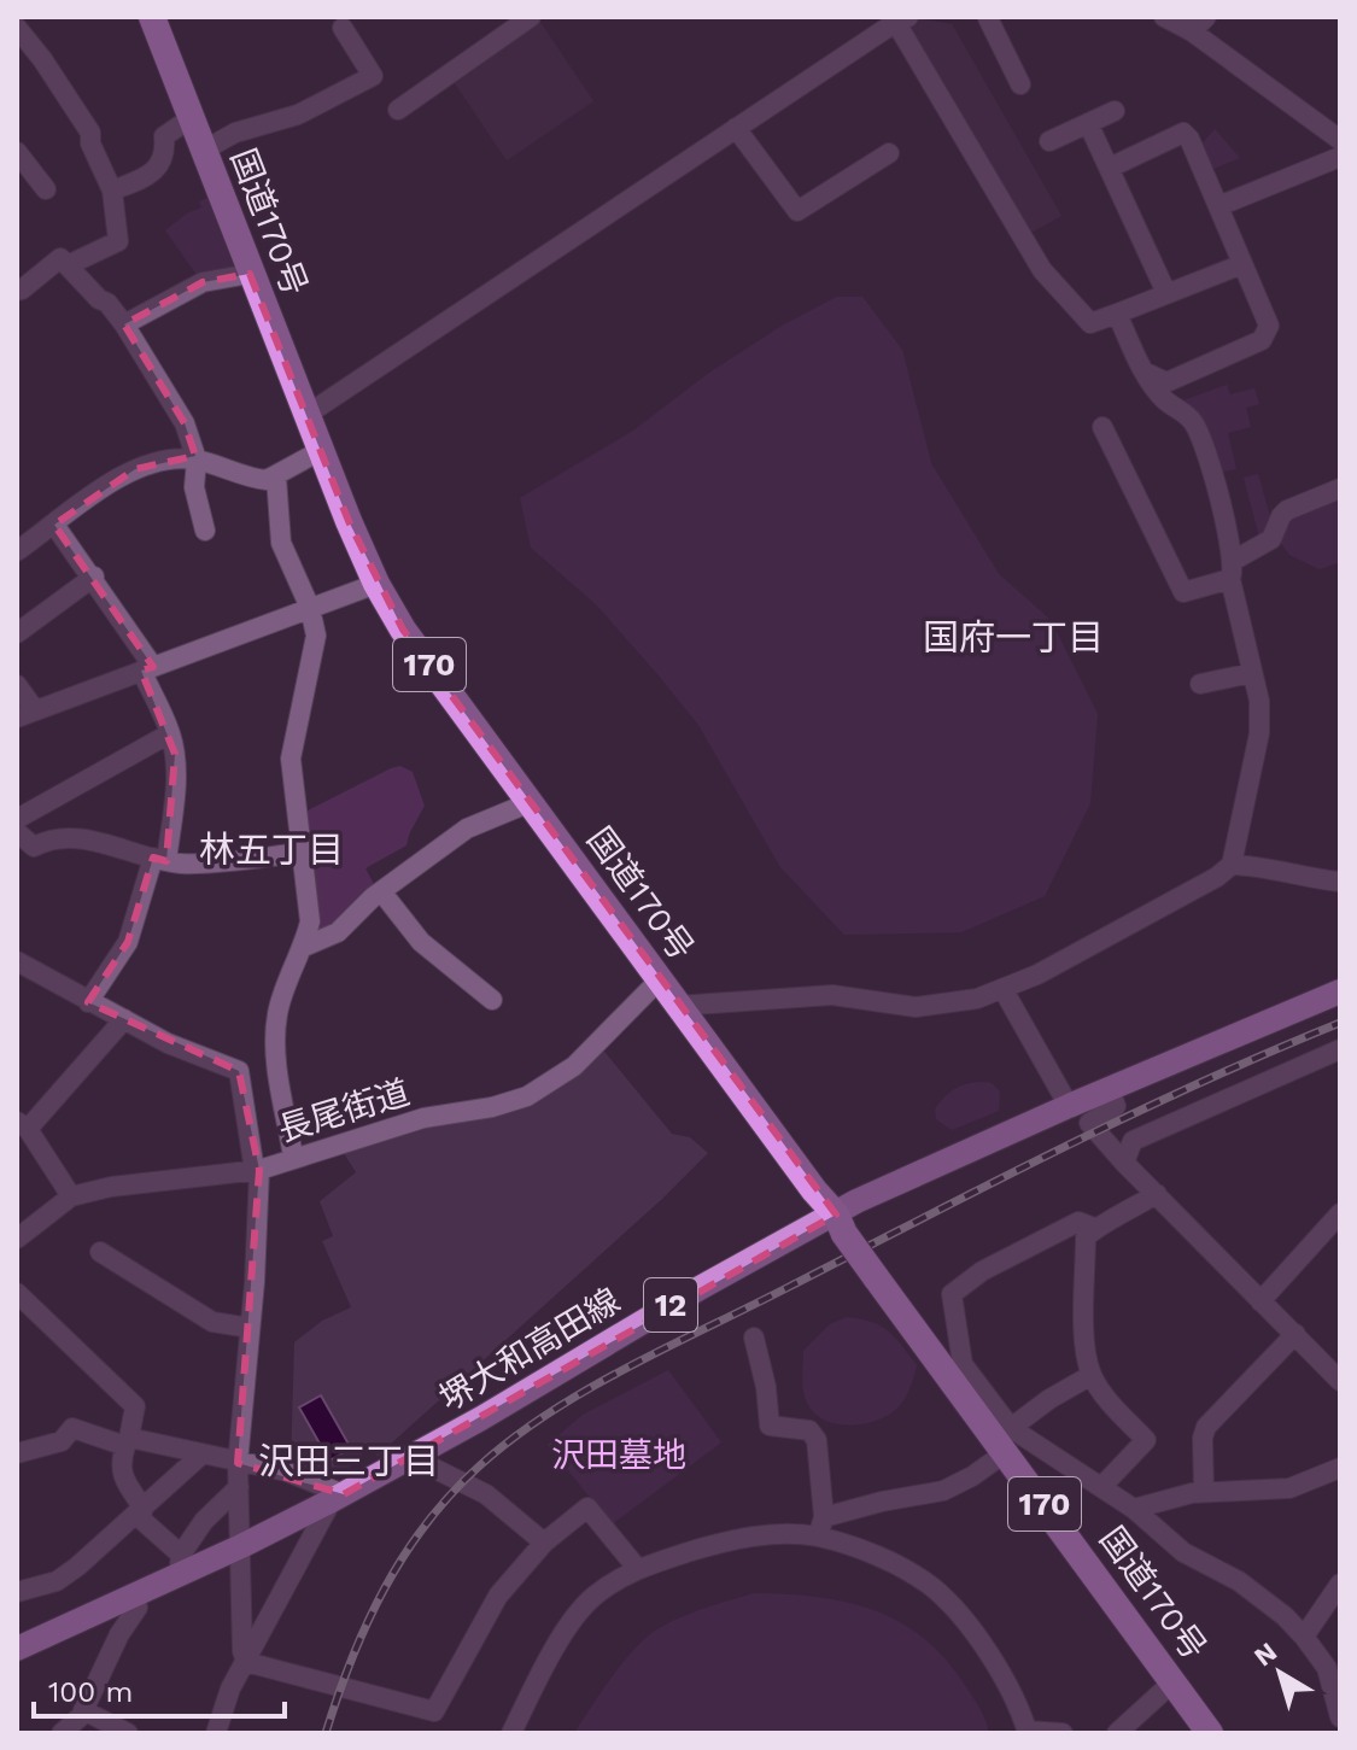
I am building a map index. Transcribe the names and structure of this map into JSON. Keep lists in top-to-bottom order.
{
  "streets": {
    "highway": ["国道170号", "170"],
    "main road": ["12", "堺大和高田線"],
    "street": ["長尾街道"]
  },
  "crossings": [
    ["国道170号", "長尾街道"],
    ["国道170号", "堺大和高田線"]
  ],
  "districts": ["国府一丁目", "林五丁目", "沢田三丁目"],
  "parks": ["沢田墓地"],
  "scale_bar": "100 m",
  "north": "top left"
}
